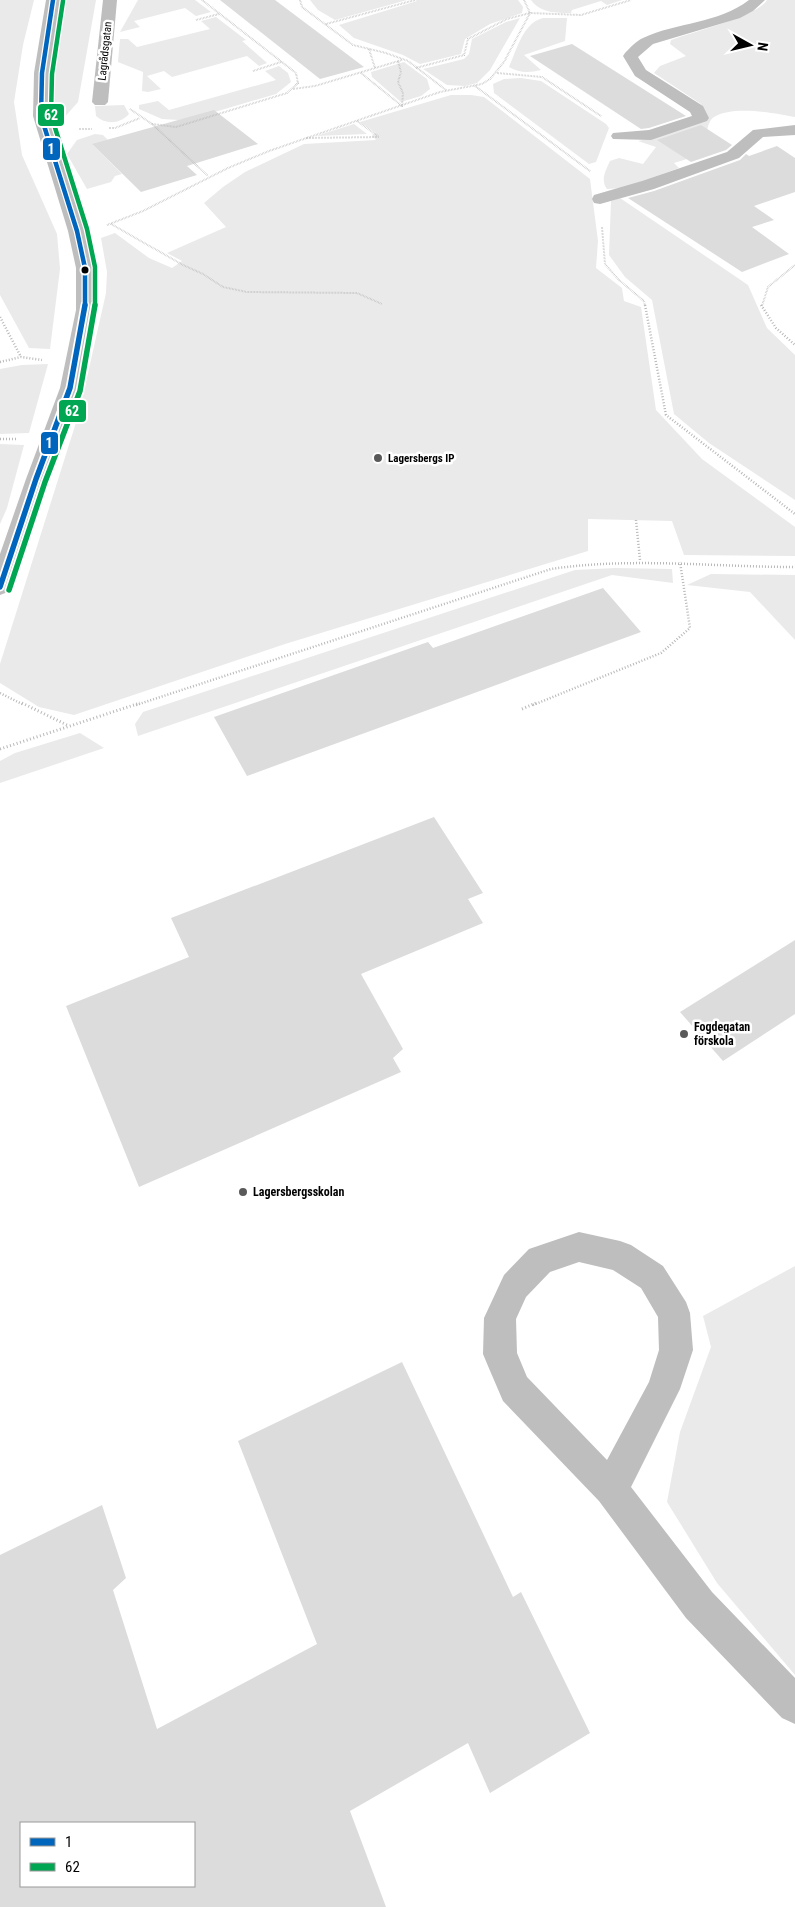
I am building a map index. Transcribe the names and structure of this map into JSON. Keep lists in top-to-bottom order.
{
  "streets": {
    "street": ["Lagrådsgatan"]
  },
  "places": ["Lagersbergs IP", "Fogdegatan förskola", "Lagersbergsskolan"],
  "lines": ["transit line 1", "transit line 62"],
  "legend": ["1", "62"],
  "north": "right"
}
